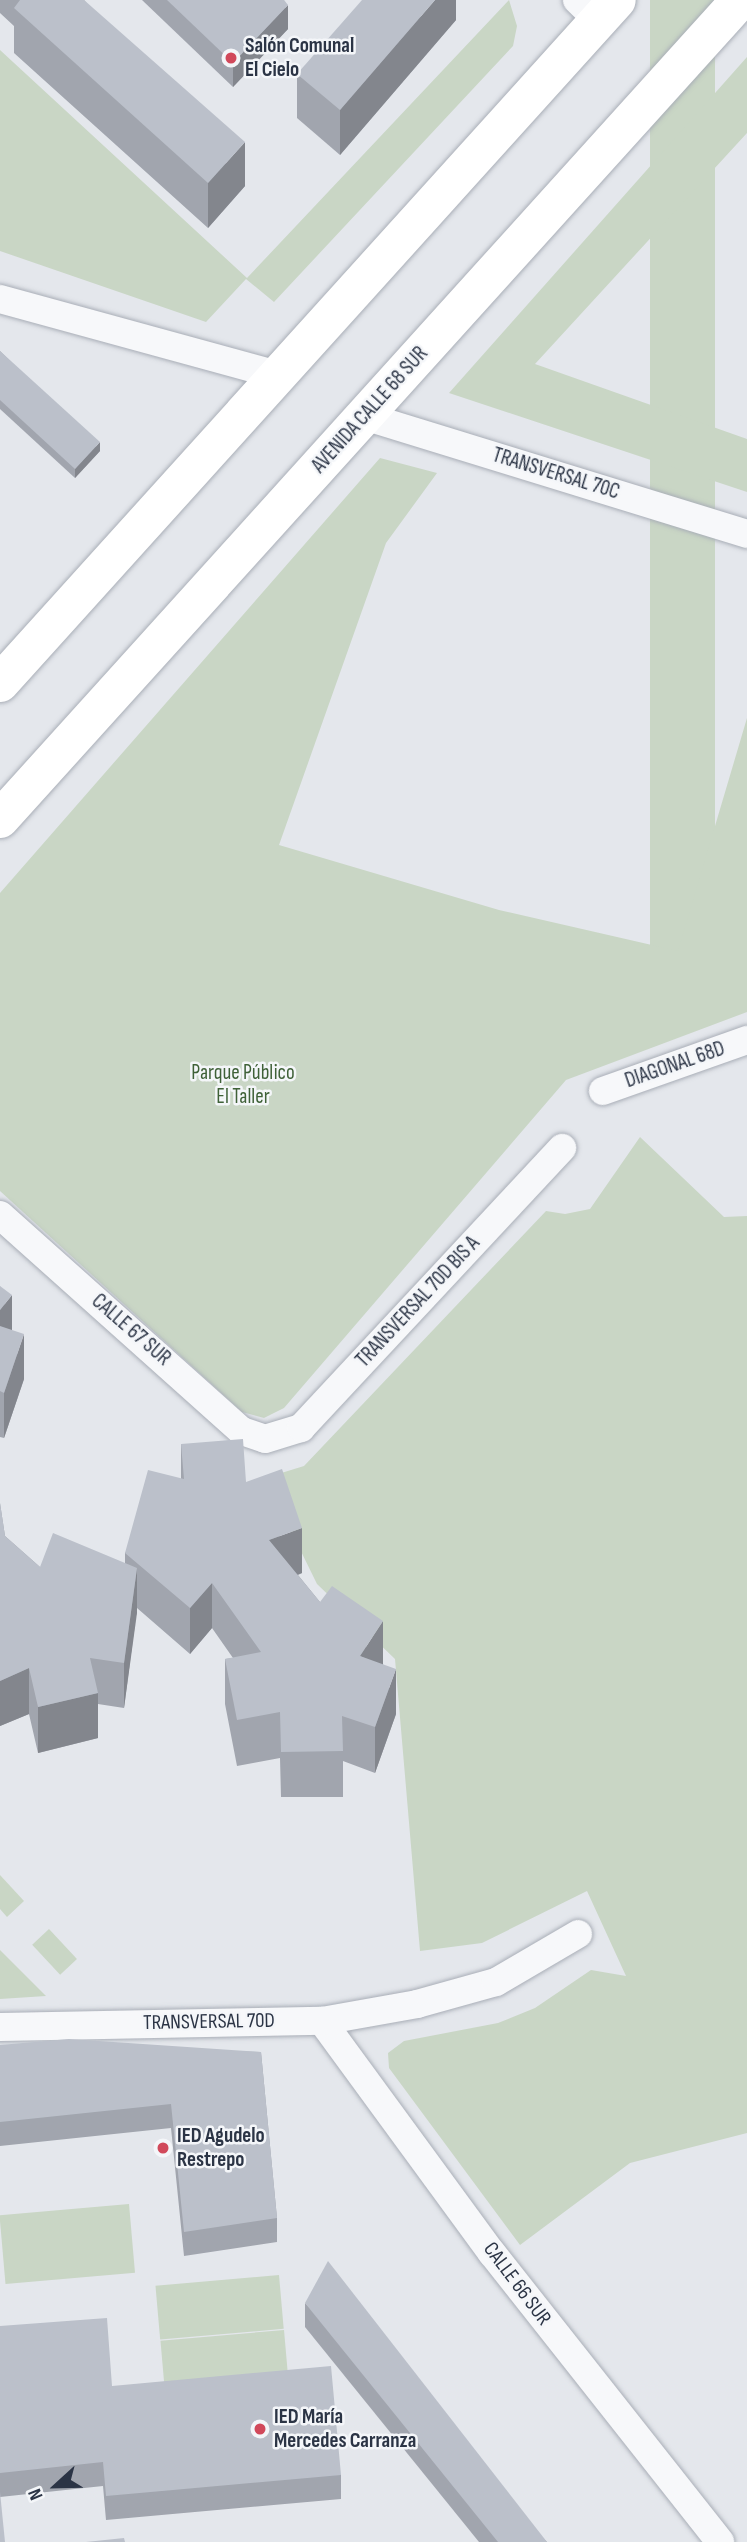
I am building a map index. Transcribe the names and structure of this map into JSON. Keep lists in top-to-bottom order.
{
  "streets": {
    "main road": ["AVENIDA CALLE 68 SUR"],
    "street": [
      "TRANSVERSAL 70C",
      "DIAGONAL 68D",
      "TRANSVERSAL 70D BIS A",
      "CALLE 67 SUR",
      "TRANSVERSAL 70D",
      "CALLE 66 SUR"
    ]
  },
  "crossings": [
    ["AVENIDA CALLE 68 SUR", "TRANSVERSAL 70C"],
    ["TRANSVERSAL 70D BIS A", "CALLE 67 SUR"],
    ["TRANSVERSAL 70D", "CALLE 66 SUR"]
  ],
  "parks": ["Parque Público El Taller"],
  "places": ["Salón Comunal El Cielo", "IED Agudelo Restrepo", "IED María Mercedes Carranza"],
  "north": "left"
}
